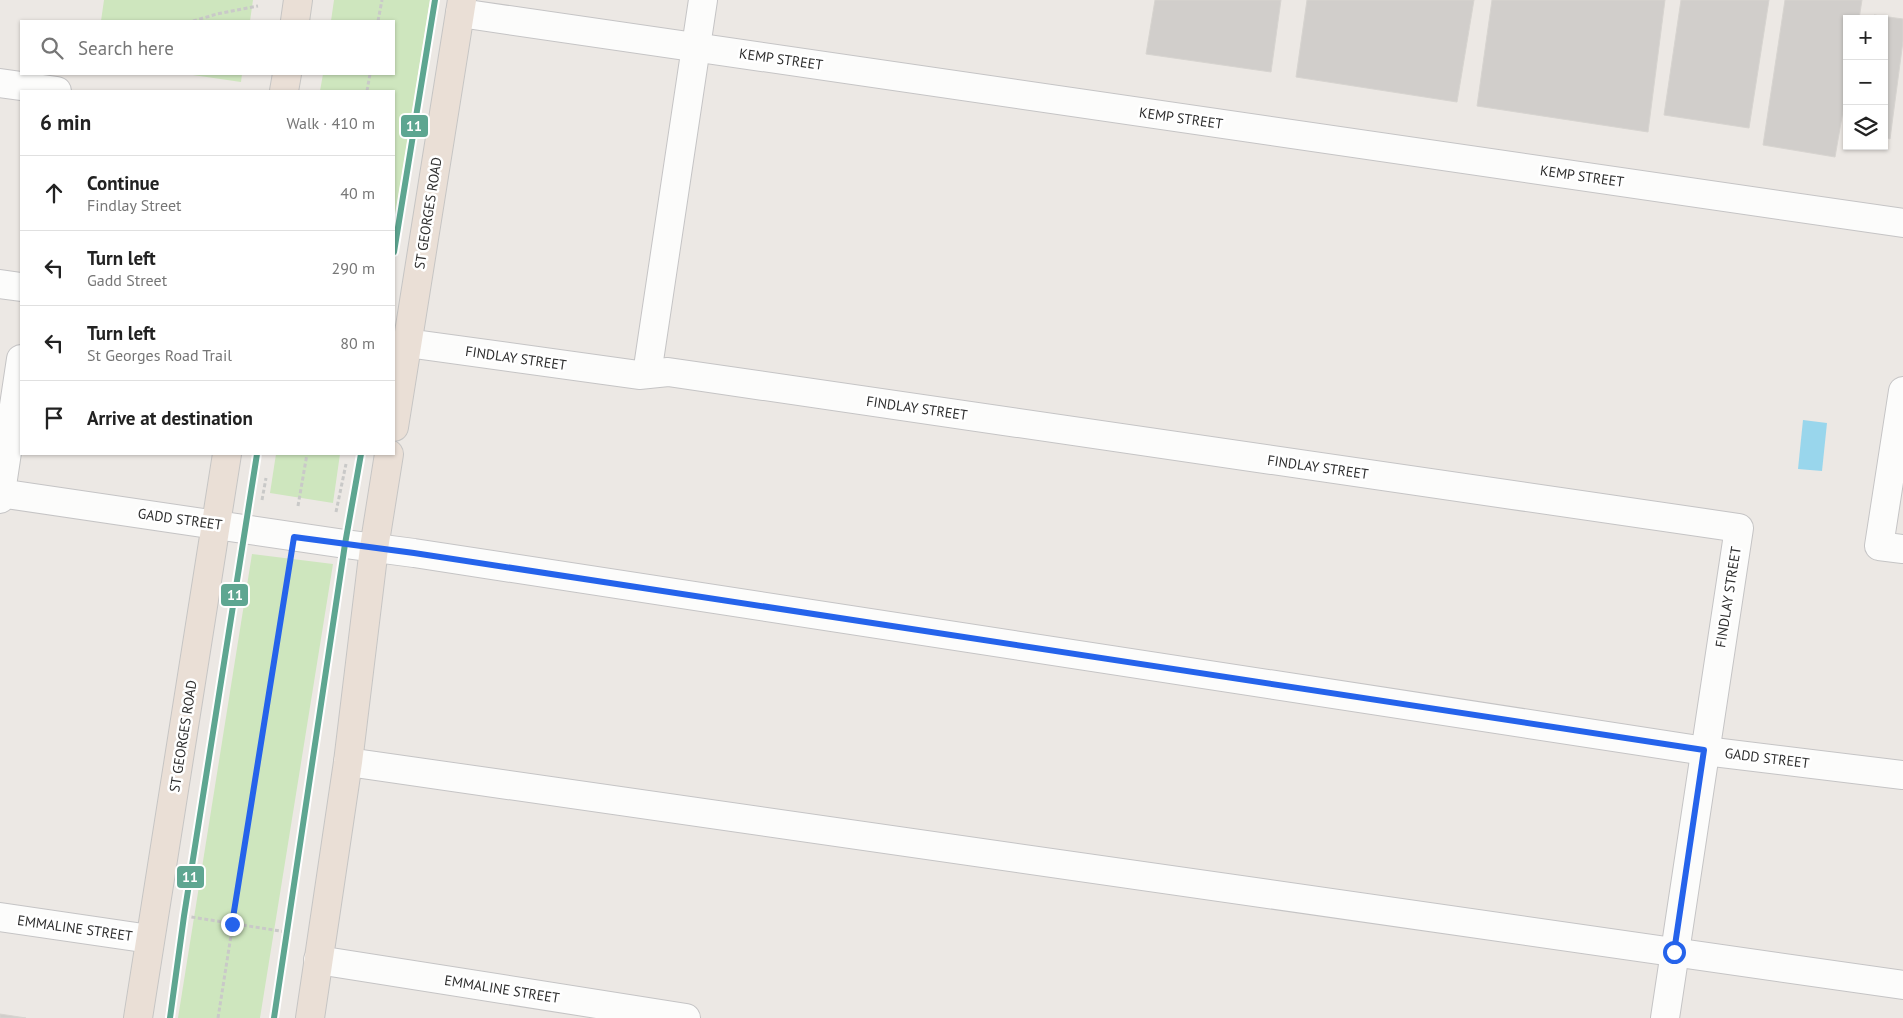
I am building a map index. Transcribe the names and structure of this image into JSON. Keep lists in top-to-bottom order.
{
  "streets": {
    "highway": ["ST GEORGES ROAD"],
    "street": [
      "KEMP STREET",
      "FINDLAY STREET",
      "GADD STREET",
      "EMMALINE STREET"
    ]
  },
  "crossings": [
    ["KEMP STREET", "ST GEORGES ROAD"],
    ["ST GEORGES ROAD", "FINDLAY STREET"],
    ["ST GEORGES ROAD", "GADD STREET"],
    ["ST GEORGES ROAD", "EMMALINE STREET"],
    ["FINDLAY STREET", "GADD STREET"]
  ],
  "lines": ["transit line 11"],
  "page": {
    "map_buttons": ["+", "−"],
    "search": "Search here",
    "heading": ["6 min", "Walk · 410 m"],
    "list": [
      ["Continue", "Findlay Street", "40 m"],
      ["Turn left", "Gadd Street", "290 m"],
      ["Turn left", "St Georges Road Trail", "80 m"],
      "Arrive at destination"
    ]
  }
}
